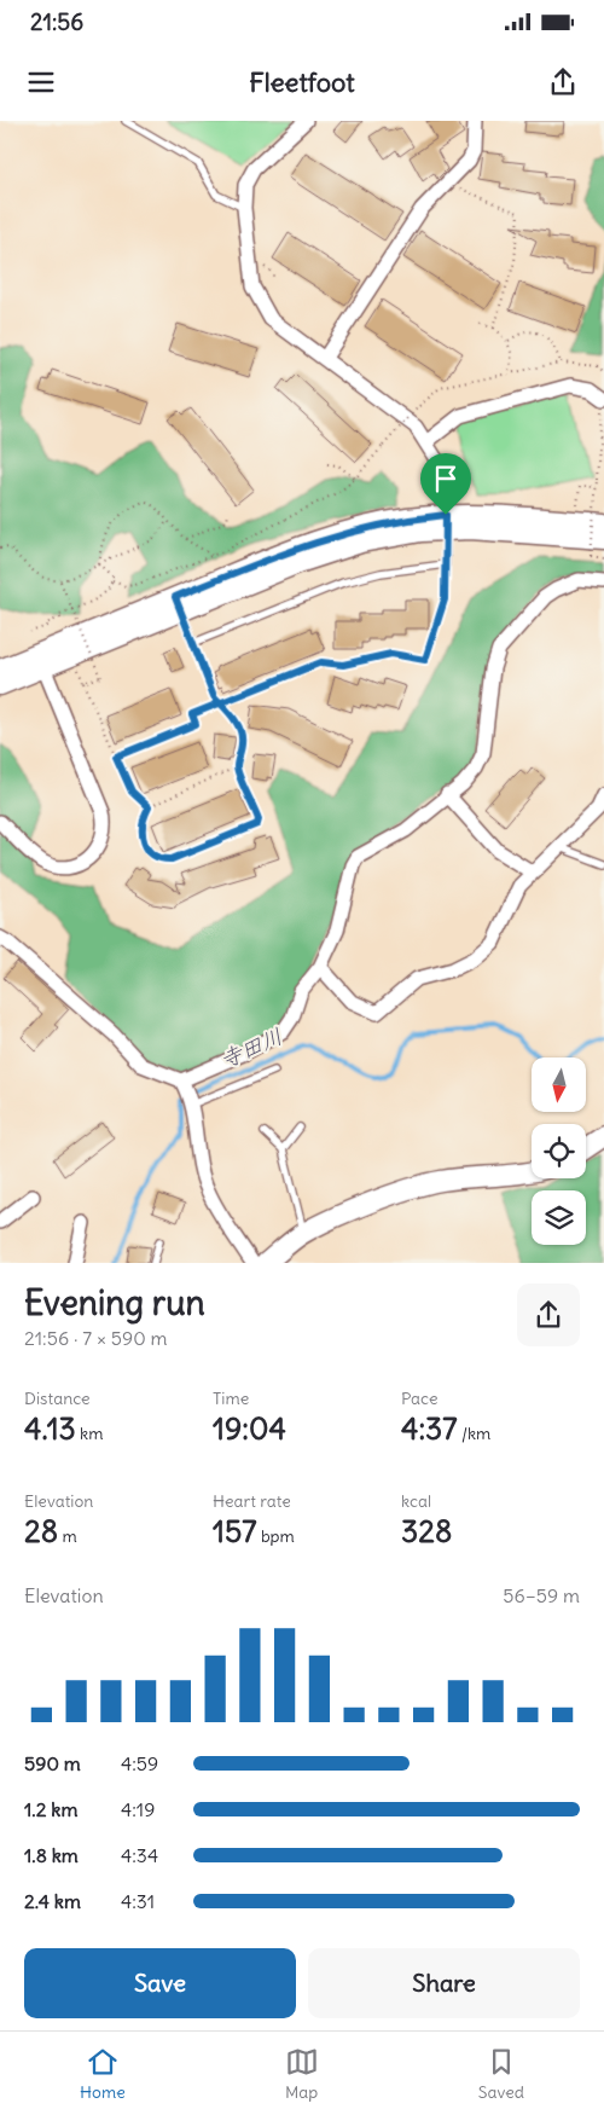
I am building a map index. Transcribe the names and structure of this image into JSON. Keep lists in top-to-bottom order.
{
  "water": ["寺田川"],
  "north": "bottom",
  "page": {
    "status": "21:56",
    "header": "Fleetfoot",
    "heading": ["Evening run", "21:56 · 7 × 590 m"],
    "stats": [
      ["Distance", "4.13 km"],
      ["Time", "19:04"],
      ["Pace", "4:37 /km"],
      ["Elevation", "28 m"],
      ["Heart rate", "157 bpm"],
      ["kcal", "328"]
    ],
    "chart": ["Elevation", "56–59 m"],
    "list": [
      {
        "name": "590 m",
        "note": "4:59"
      },
      {
        "name": "1.2 km",
        "note": "4:19"
      },
      {
        "name": "1.8 km",
        "note": "4:34"
      },
      {
        "name": "2.4 km",
        "note": "4:31"
      }
    ],
    "buttons": ["Save", "Share"],
    "tabs": ["Home", "Map", "Saved"]
  }
}
